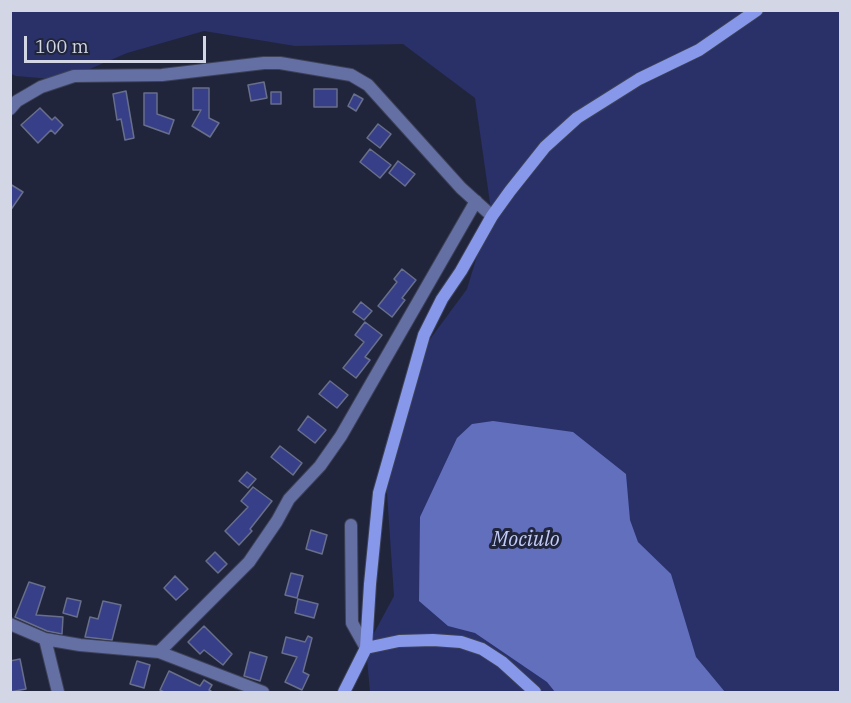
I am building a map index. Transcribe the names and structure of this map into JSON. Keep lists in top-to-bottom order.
{
  "water": ["Mociulo"],
  "scale_bar": "100 m"
}
